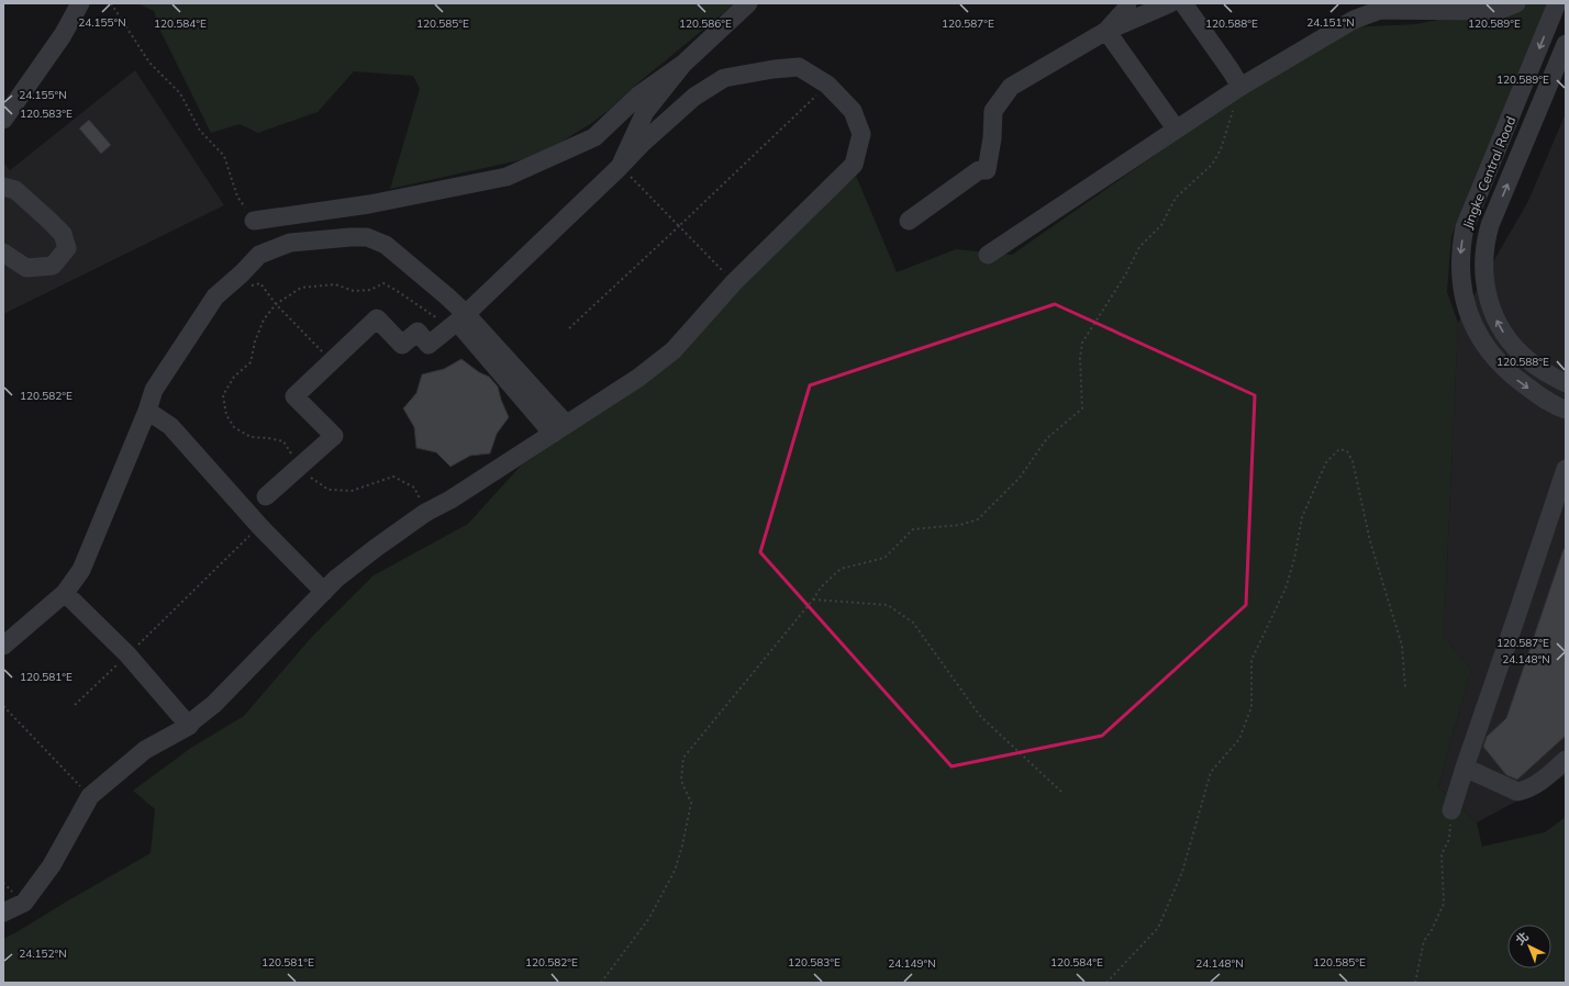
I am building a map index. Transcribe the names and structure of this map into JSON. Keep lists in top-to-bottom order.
{
  "streets": {
    "street": ["Jingke Central Road"]
  },
  "north": "top left",
  "coordinates": [
    "24.155°N",
    "24.151°N",
    "120.589°E",
    "120.584°E",
    "120.585°E",
    "120.586°E",
    "120.587°E",
    "120.588°E",
    "120.583°E",
    "120.582°E",
    "24.148°N",
    "120.581°E",
    "24.152°N",
    "24.149°N"
  ]
}
